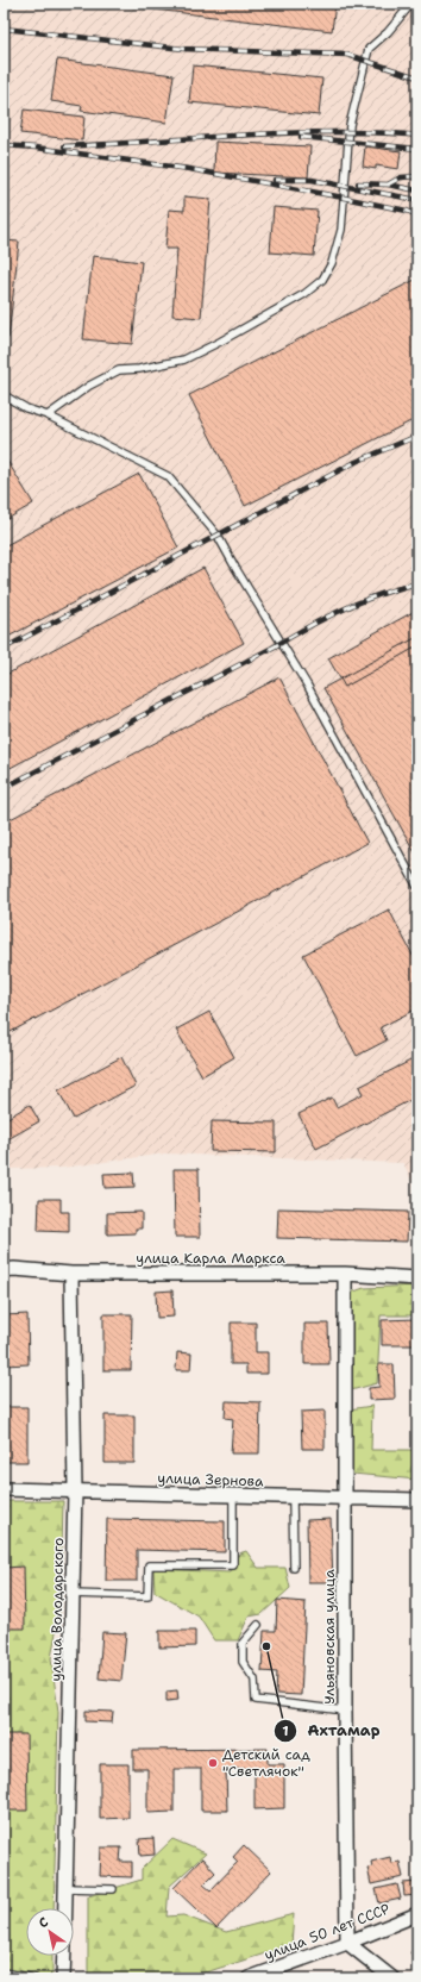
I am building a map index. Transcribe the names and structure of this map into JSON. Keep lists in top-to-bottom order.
{
  "streets": {
    "street": [
      "улица Карла Маркса",
      "улица Зернова",
      "улица Володарского",
      "Ульяновская улица",
      "улица 50 лет СССР"
    ]
  },
  "crossings": [
    ["улица Карла Маркса", "улица Володарского"],
    ["улица Карла Маркса", "Ульяновская улица"],
    ["улица Зернова", "улица Володарского"],
    ["улица Зернова", "Ульяновская улица"],
    ["Ульяновская улица", "улица 50 лет СССР"]
  ],
  "places": ["Ахтамар", "Детский сад \"Светлячок\""],
  "north": "top left"
}
